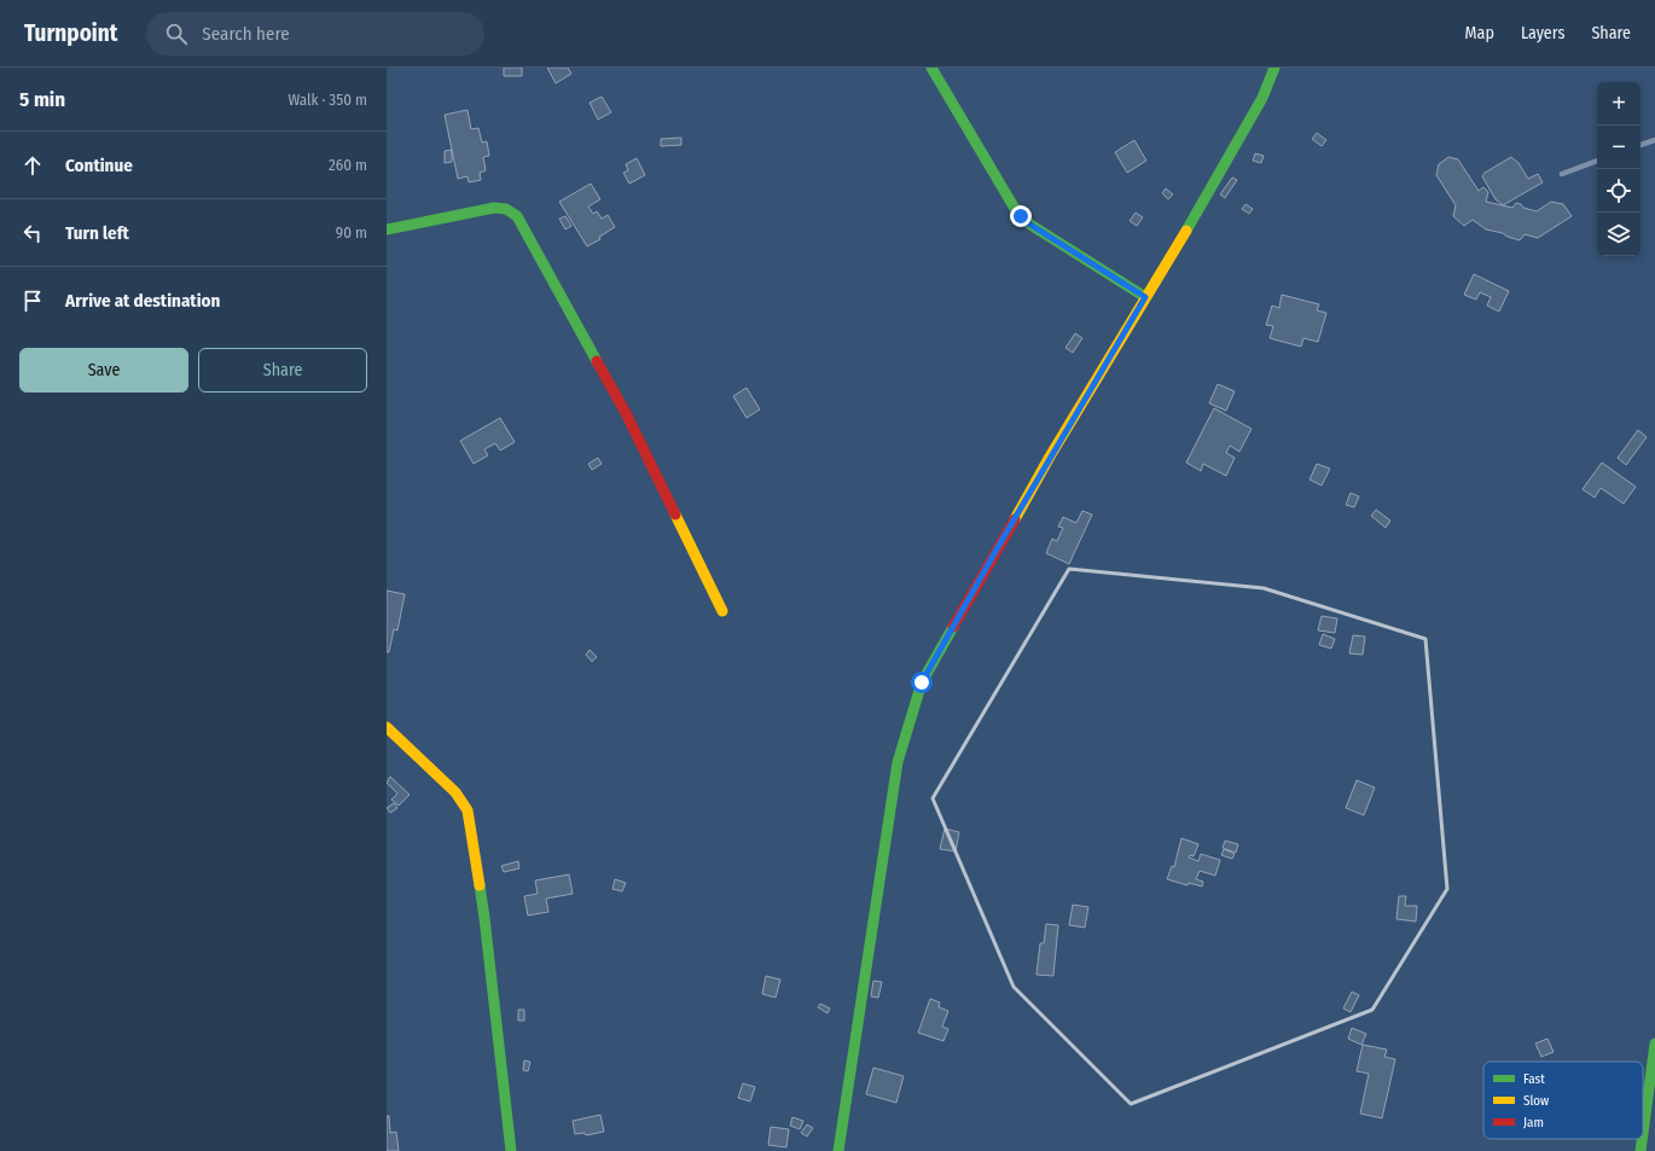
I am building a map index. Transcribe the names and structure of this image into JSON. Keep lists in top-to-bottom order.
{
  "legend": ["Fast", "Slow", "Jam"],
  "page": {
    "header": "Turnpoint",
    "search": "Search here",
    "nav": ["Map", "Layers", "Share"],
    "heading": ["5 min", "Walk · 350 m"],
    "map_buttons": ["+", "−"],
    "list": [
      ["Continue", "260 m"],
      ["Turn left", "90 m"],
      "Arrive at destination"
    ],
    "buttons": ["Save", "Share"]
  }
}
